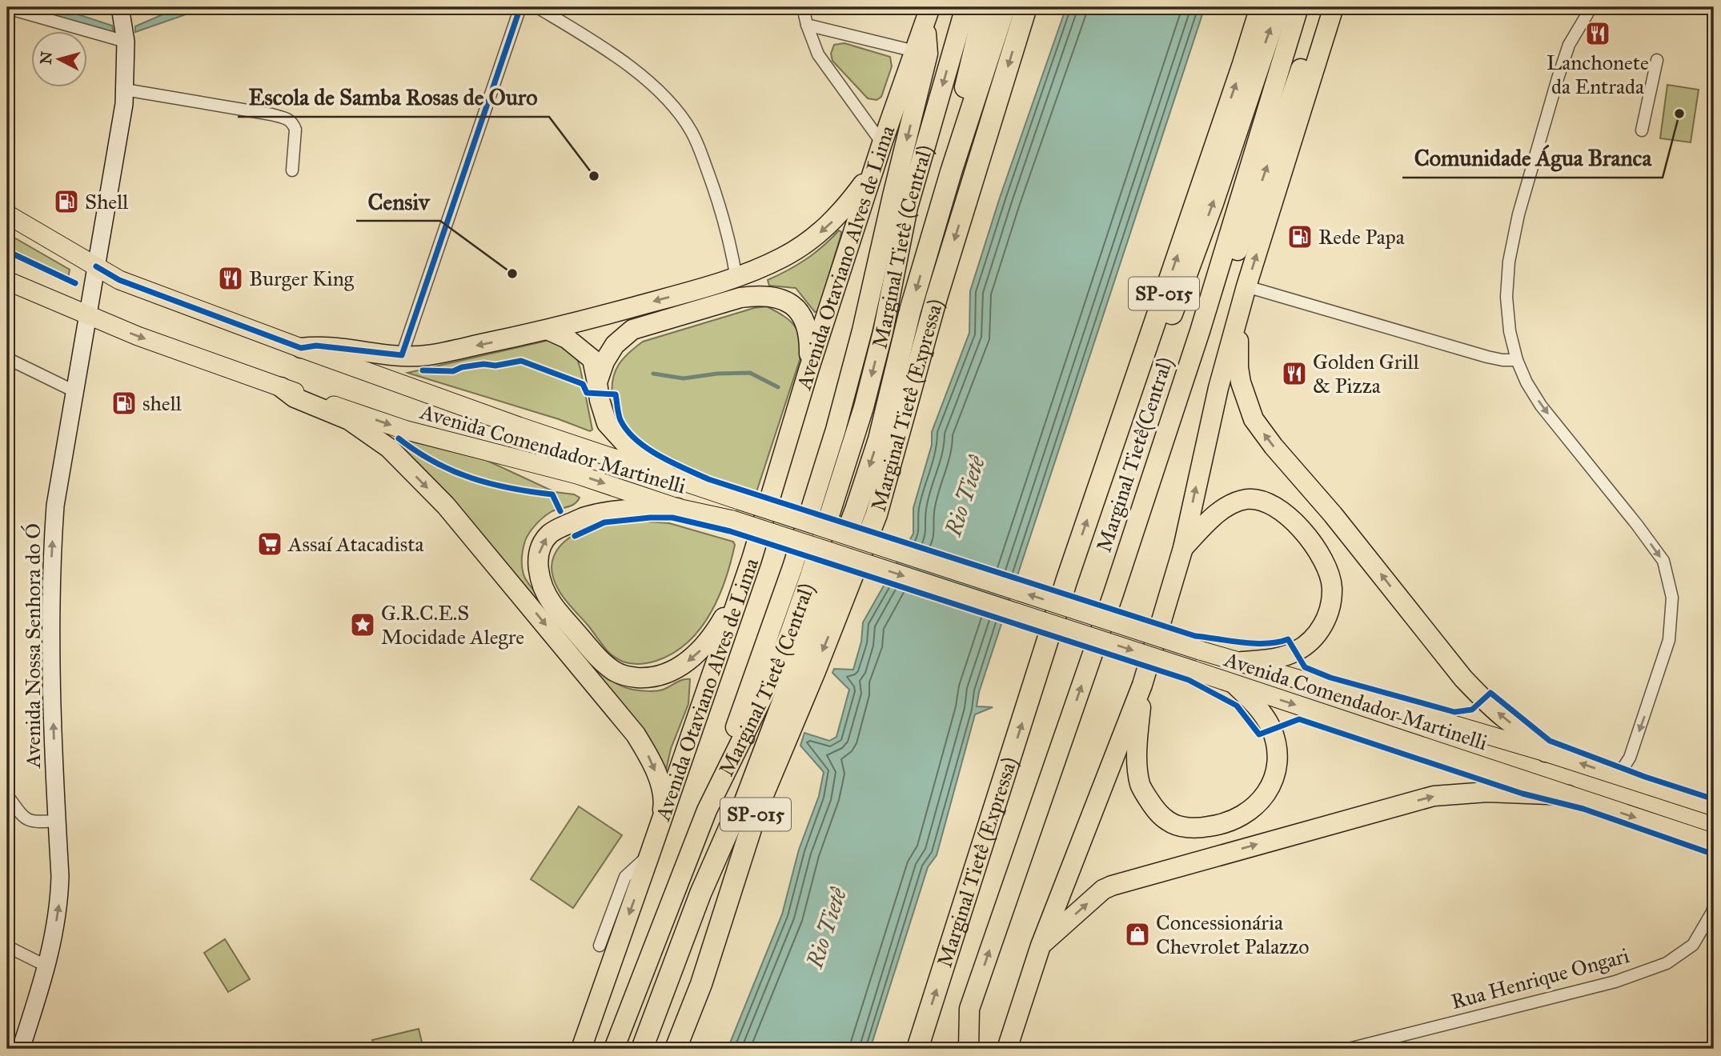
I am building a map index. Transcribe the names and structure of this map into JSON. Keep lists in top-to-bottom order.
{
  "streets": {
    "highway": [
      "Marginal Tietê (Central)",
      "Avenida Otaviano Alves de Lima",
      "SP-015",
      "Marginal Tietê (Expressa)",
      "Marginal Tietê(Central)"
    ],
    "main road": ["Avenida Comendador Martinelli", "Avenida Nossa Senhora do Ó"],
    "street": ["Rua Henrique Ongari"]
  },
  "crossings": [
    ["Marginal Tietê (Central)", "SP-015"],
    ["SP-015", "Marginal Tietê (Expressa)"],
    ["Avenida Comendador Martinelli", "Avenida Nossa Senhora do Ó"]
  ],
  "one_way": ["Avenida Nossa Senhora do Ó"],
  "water": ["Rio Tietê"],
  "places": {
    "restaurant": ["Lanchonete da Entrada", "Burger King", "Golden Grill & Pizza"],
    "other": ["Comunidade Água Branca", "Escola de Samba Rosas de Ouro", "Censiv"],
    "fuel station": ["Shell", "Rede Papa", "shell"],
    "supermarket": ["Assaí Atacadista"],
    "place": ["G.R.C.E.S Mocidade Alegre"],
    "shop": ["Concessionária Chevrolet Palazzo"]
  },
  "north": "left"
}
